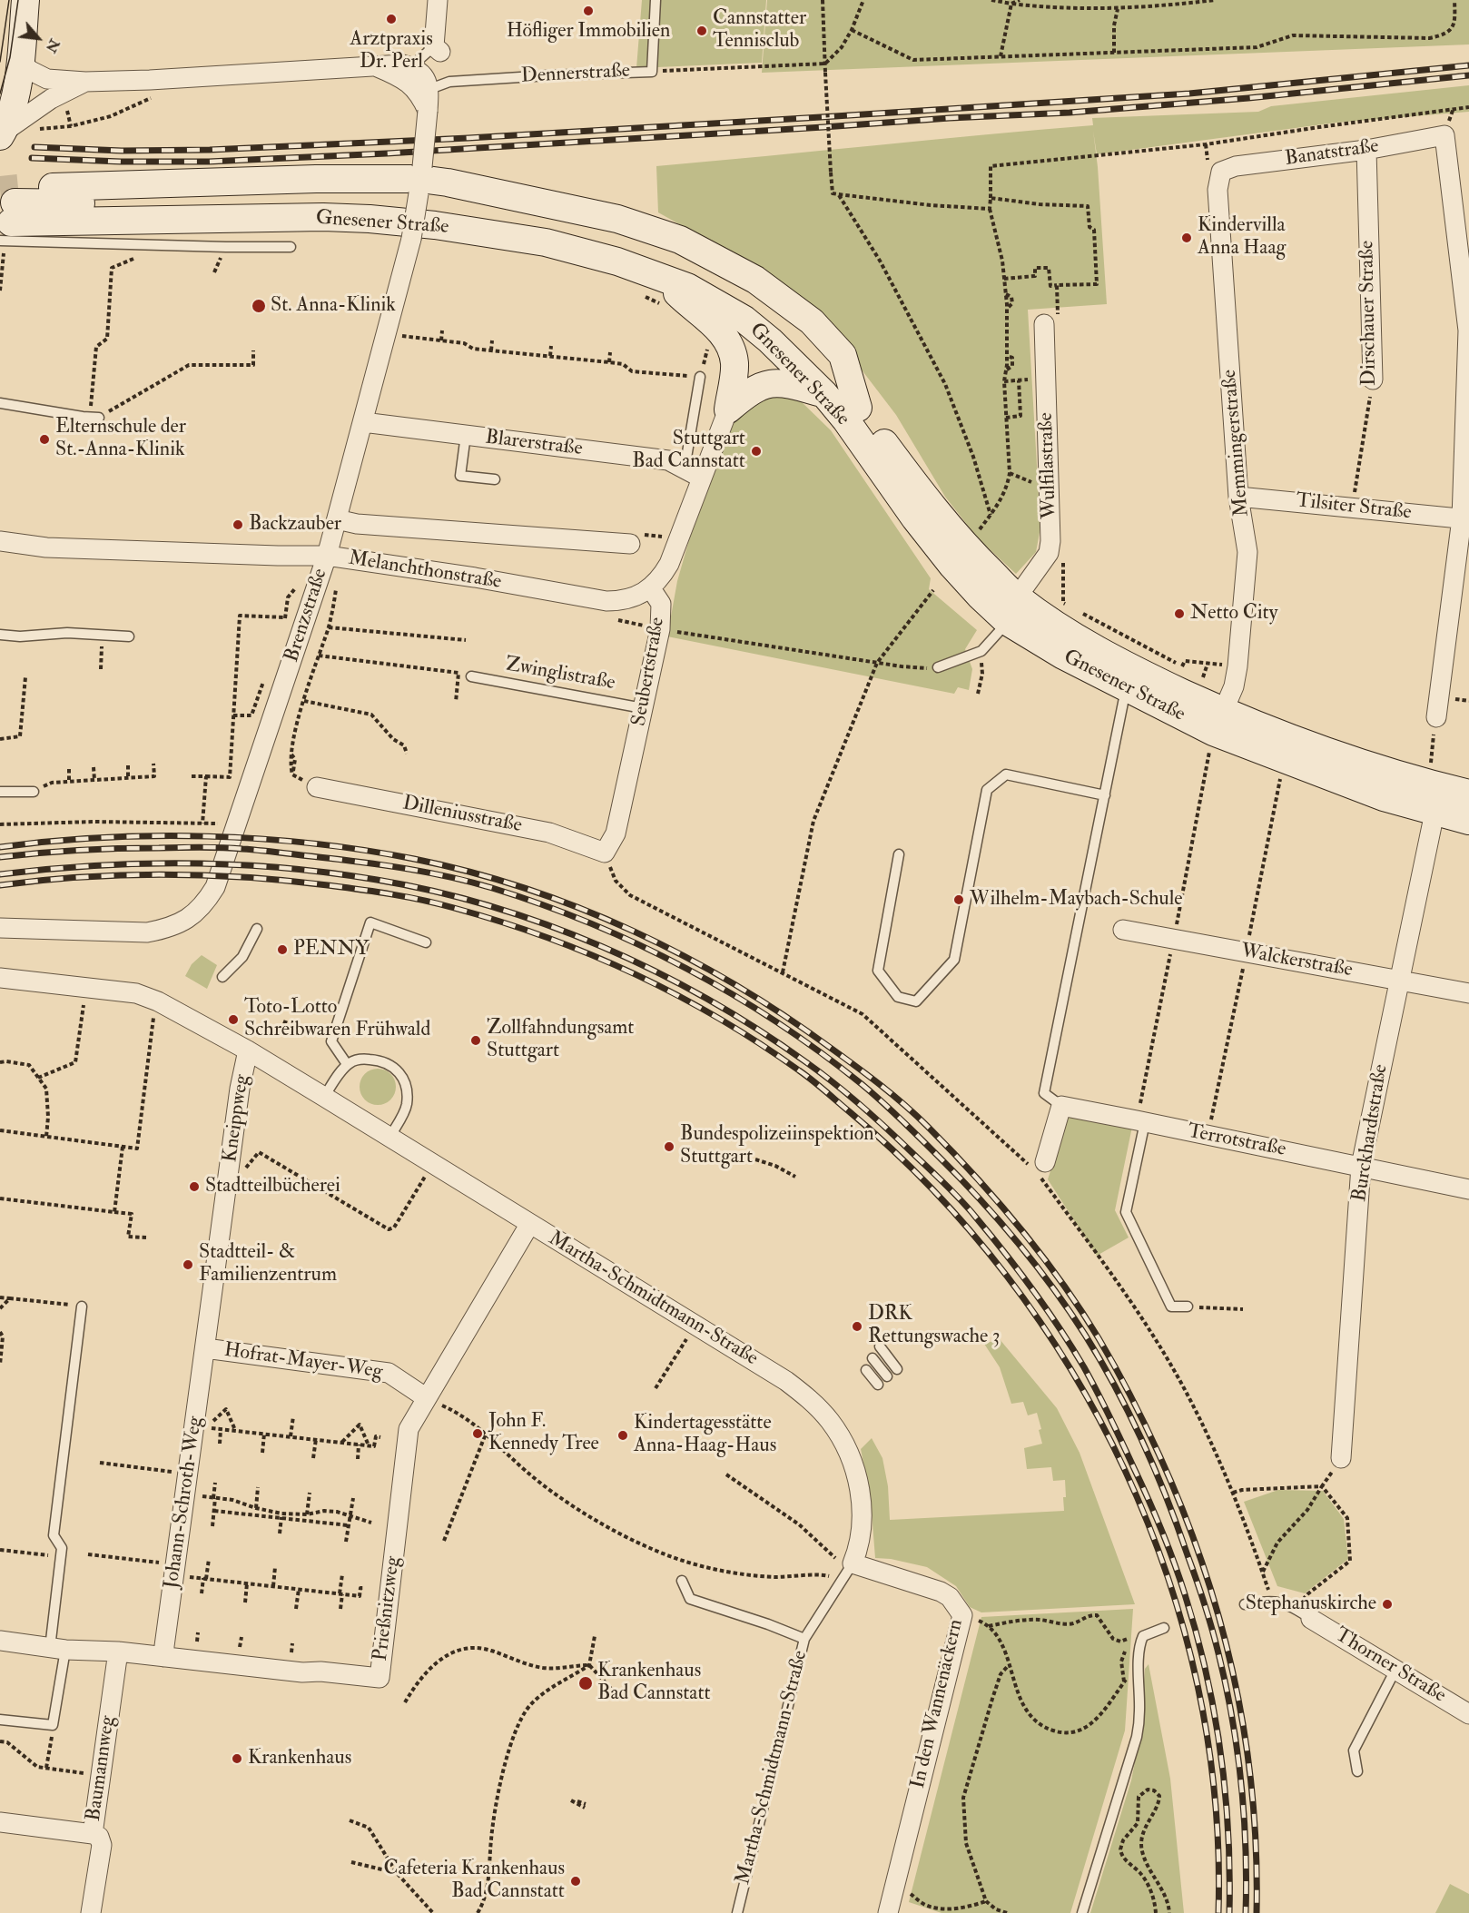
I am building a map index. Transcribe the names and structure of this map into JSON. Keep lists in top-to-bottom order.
{
  "streets": {
    "main road": ["Gnesener Straße"],
    "street": [
      "Banatstraße",
      "Dirschauer Straße",
      "Memmingerstraße",
      "Blarerstraße",
      "Wulfilastraße",
      "Tilsiter Straße",
      "Melanchthonstraße",
      "Brenzstraße",
      "Seubertstraße",
      "Dilleniusstraße",
      "Walckerstraße",
      "Kneippweg",
      "Burckhardtstraße",
      "Terrotstraße",
      "Martha-Schmidtmann-Straße",
      "Hofrat-Mayer-Weg",
      "Johann-Schroth-Weg",
      "Prießnitzweg",
      "Thorner Straße",
      "In den Wannenäckern",
      "Baumannweg"
    ],
    "lane": ["Dennerstraße", "Zwinglistraße"]
  },
  "crossings": [
    ["Dennerstraße", "Brenzstraße"],
    ["Banatstraße", "Dirschauer Straße"],
    ["Banatstraße", "Memmingerstraße"],
    ["Banatstraße", "Tilsiter Straße"],
    ["Gnesener Straße", "Memmingerstraße"],
    ["Gnesener Straße", "Burckhardtstraße"],
    ["Dirschauer Straße", "Tilsiter Straße"],
    ["Memmingerstraße", "Tilsiter Straße"],
    ["Blarerstraße", "Brenzstraße"],
    ["Blarerstraße", "Seubertstraße"],
    ["Melanchthonstraße", "Brenzstraße"],
    ["Melanchthonstraße", "Seubertstraße"],
    ["Seubertstraße", "Zwinglistraße"],
    ["Seubertstraße", "Dilleniusstraße"],
    ["Walckerstraße", "Burckhardtstraße"],
    ["Kneippweg", "Martha-Schmidtmann-Straße"],
    ["Kneippweg", "Hofrat-Mayer-Weg"],
    ["Kneippweg", "Johann-Schroth-Weg"],
    ["Burckhardtstraße", "Terrotstraße"],
    ["Martha-Schmidtmann-Straße", "Prießnitzweg"],
    ["Martha-Schmidtmann-Straße", "In den Wannenäckern"],
    ["Hofrat-Mayer-Weg", "Johann-Schroth-Weg"],
    ["Hofrat-Mayer-Weg", "Prießnitzweg"],
    ["Johann-Schroth-Weg", "Prießnitzweg"],
    ["Prießnitzweg", "Baumannweg"]
  ],
  "places": [
    "Höfliger Immobilien",
    "Arztpraxis Dr. Perl",
    "Cannstatter Tennisclub",
    "Kindervilla Anna Haag",
    "St. Anna-Klinik",
    "Elternschule der St.-Anna-Klinik",
    "Stuttgart Bad Cannstatt",
    "Backzauber",
    "Netto City",
    "Wilhelm-Maybach-Schule",
    "PENNY",
    "Toto-Lotto Schreibwaren Frühwald",
    "Zollfahndungsamt Stuttgart",
    "Bundespolizeiinspektion Stuttgart",
    "Stadtteilbücherei",
    "Stadtteil- & Familienzentrum",
    "DRK Rettungswache 3",
    "John F. Kennedy Tree",
    "Kindertagesstätte Anna-Haag-Haus",
    "Stephanuskirche",
    "Krankenhaus Bad Cannstatt",
    "Krankenhaus",
    "Cafeteria Krankenhaus Bad Cannstatt"
  ],
  "north": "bottom right"
}
